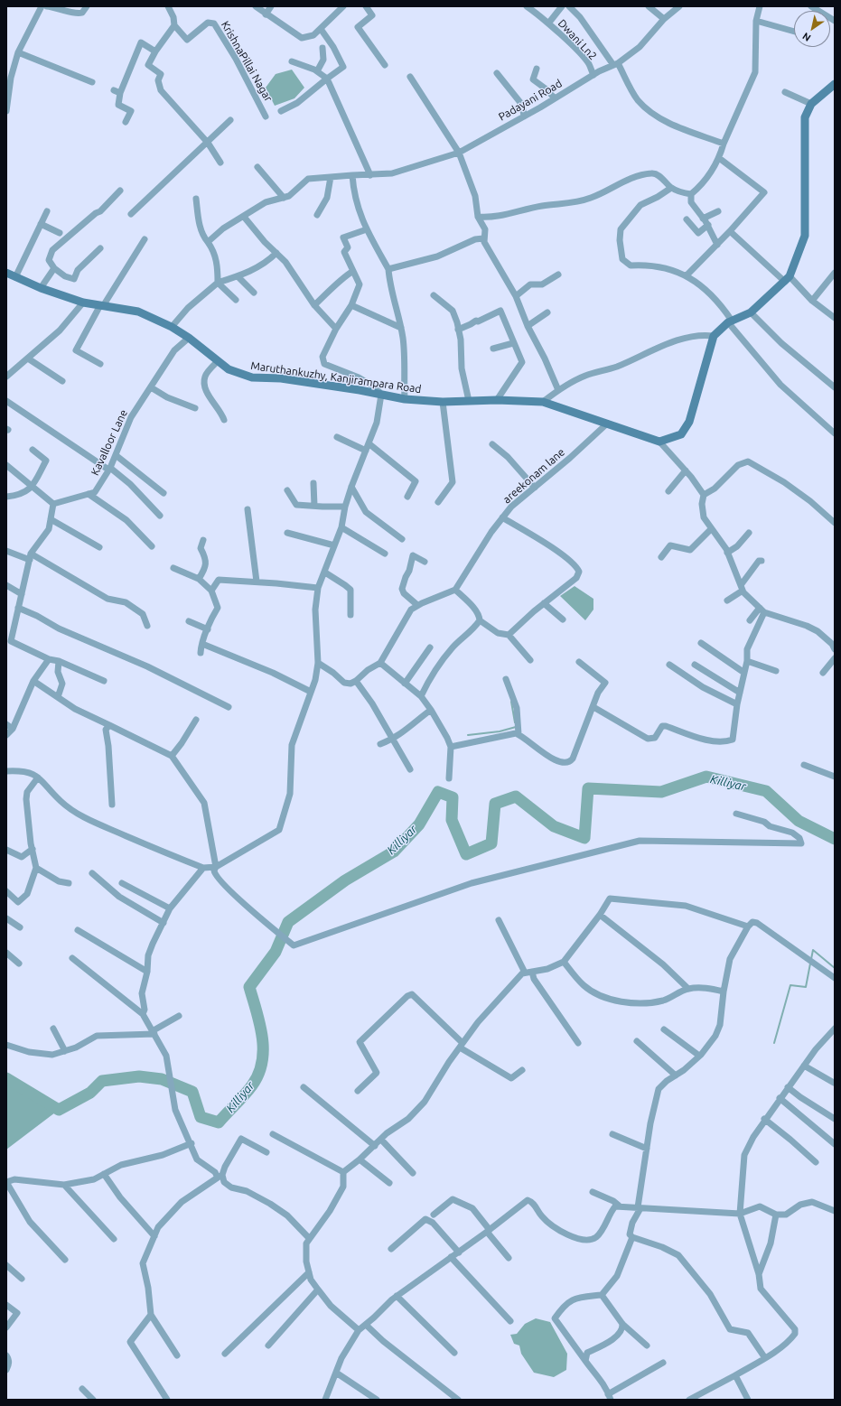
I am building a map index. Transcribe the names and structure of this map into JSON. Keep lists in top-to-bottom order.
{
  "streets": {
    "main road": ["Maruthankuzhy, Kanjirampara Road"],
    "street": [
      "Dwani Ln2",
      "KrishnaPillai Nagar",
      "Padayani Road",
      "Kavalloor Lane",
      "areekonam lane"
    ]
  },
  "crossings": [
    ["Dwani Ln2", "Padayani Road"],
    ["Maruthankuzhy, Kanjirampara Road", "Kavalloor Lane"],
    ["Maruthankuzhy, Kanjirampara Road", "areekonam lane"]
  ],
  "water": ["Killiyar"],
  "north": "bottom left"
}
